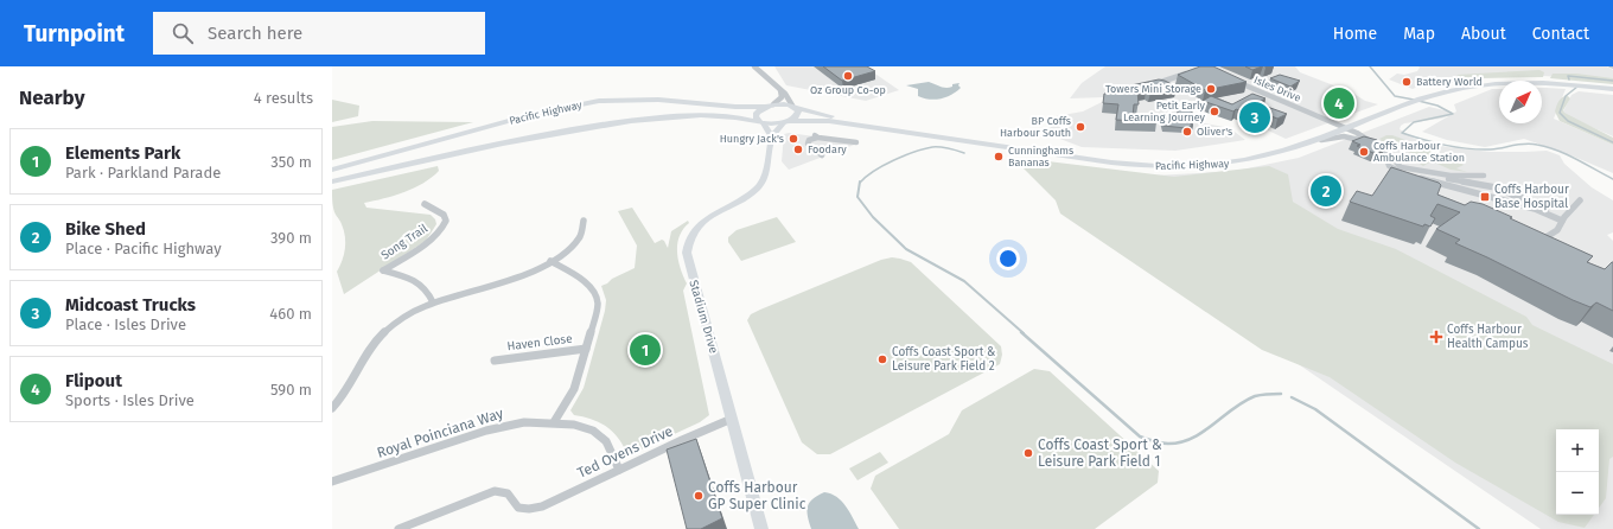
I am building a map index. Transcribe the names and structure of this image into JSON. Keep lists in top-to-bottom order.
{
  "streets": {
    "highway": ["Pacific Highway"],
    "main road": ["Stadium Drive"],
    "street": [
      "Isles Drive",
      "Song Trail",
      "Haven Close",
      "Royal Poinciana Way",
      "Ted Ovens Drive"
    ]
  },
  "crossings": [
    ["Isles Drive", "Pacific Highway"],
    ["Pacific Highway", "Stadium Drive"],
    ["Stadium Drive", "Ted Ovens Drive"],
    ["Royal Poinciana Way", "Ted Ovens Drive"]
  ],
  "places": {
    "other": [
      "Oz Group Co-op",
      "Battery World",
      "Towers Mini Storage",
      "Petit Early Learning Journey",
      "BP Coffs Harbour South",
      "Oliver's",
      "Hungry Jack's",
      "Foodary",
      "Coffs Harbour Ambulance Station",
      "Cunninghams Bananas",
      "Coffs Coast Sport & Leisure Park Field 2",
      "Coffs Coast Sport & Leisure Park Field 1",
      "Coffs Harbour GP Super Clinic"
    ],
    "transit": ["Coffs Harbour Base Hospital"],
    "health": ["Coffs Harbour Health Campus"]
  },
  "north": "top right",
  "page": {
    "header": "Turnpoint",
    "search": "Search here",
    "nav": [
      "Home",
      "Map",
      "About",
      "Contact"
    ],
    "heading": ["Nearby", "4 results"],
    "pins": [
      "4",
      "3",
      "2",
      "1"
    ],
    "list": [
      {
        "mark": "1",
        "name": "Elements Park",
        "note": "Park · Parkland Parade",
        "value": "350 m"
      },
      {
        "mark": "2",
        "name": "Bike Shed",
        "note": "Place · Pacific Highway",
        "value": "390 m"
      },
      {
        "mark": "3",
        "name": "Midcoast Trucks",
        "note": "Place · Isles Drive",
        "value": "460 m"
      },
      {
        "mark": "4",
        "name": "Flipout",
        "note": "Sports · Isles Drive",
        "value": "590 m"
      }
    ],
    "map_buttons": ["+", "−"]
  }
}
